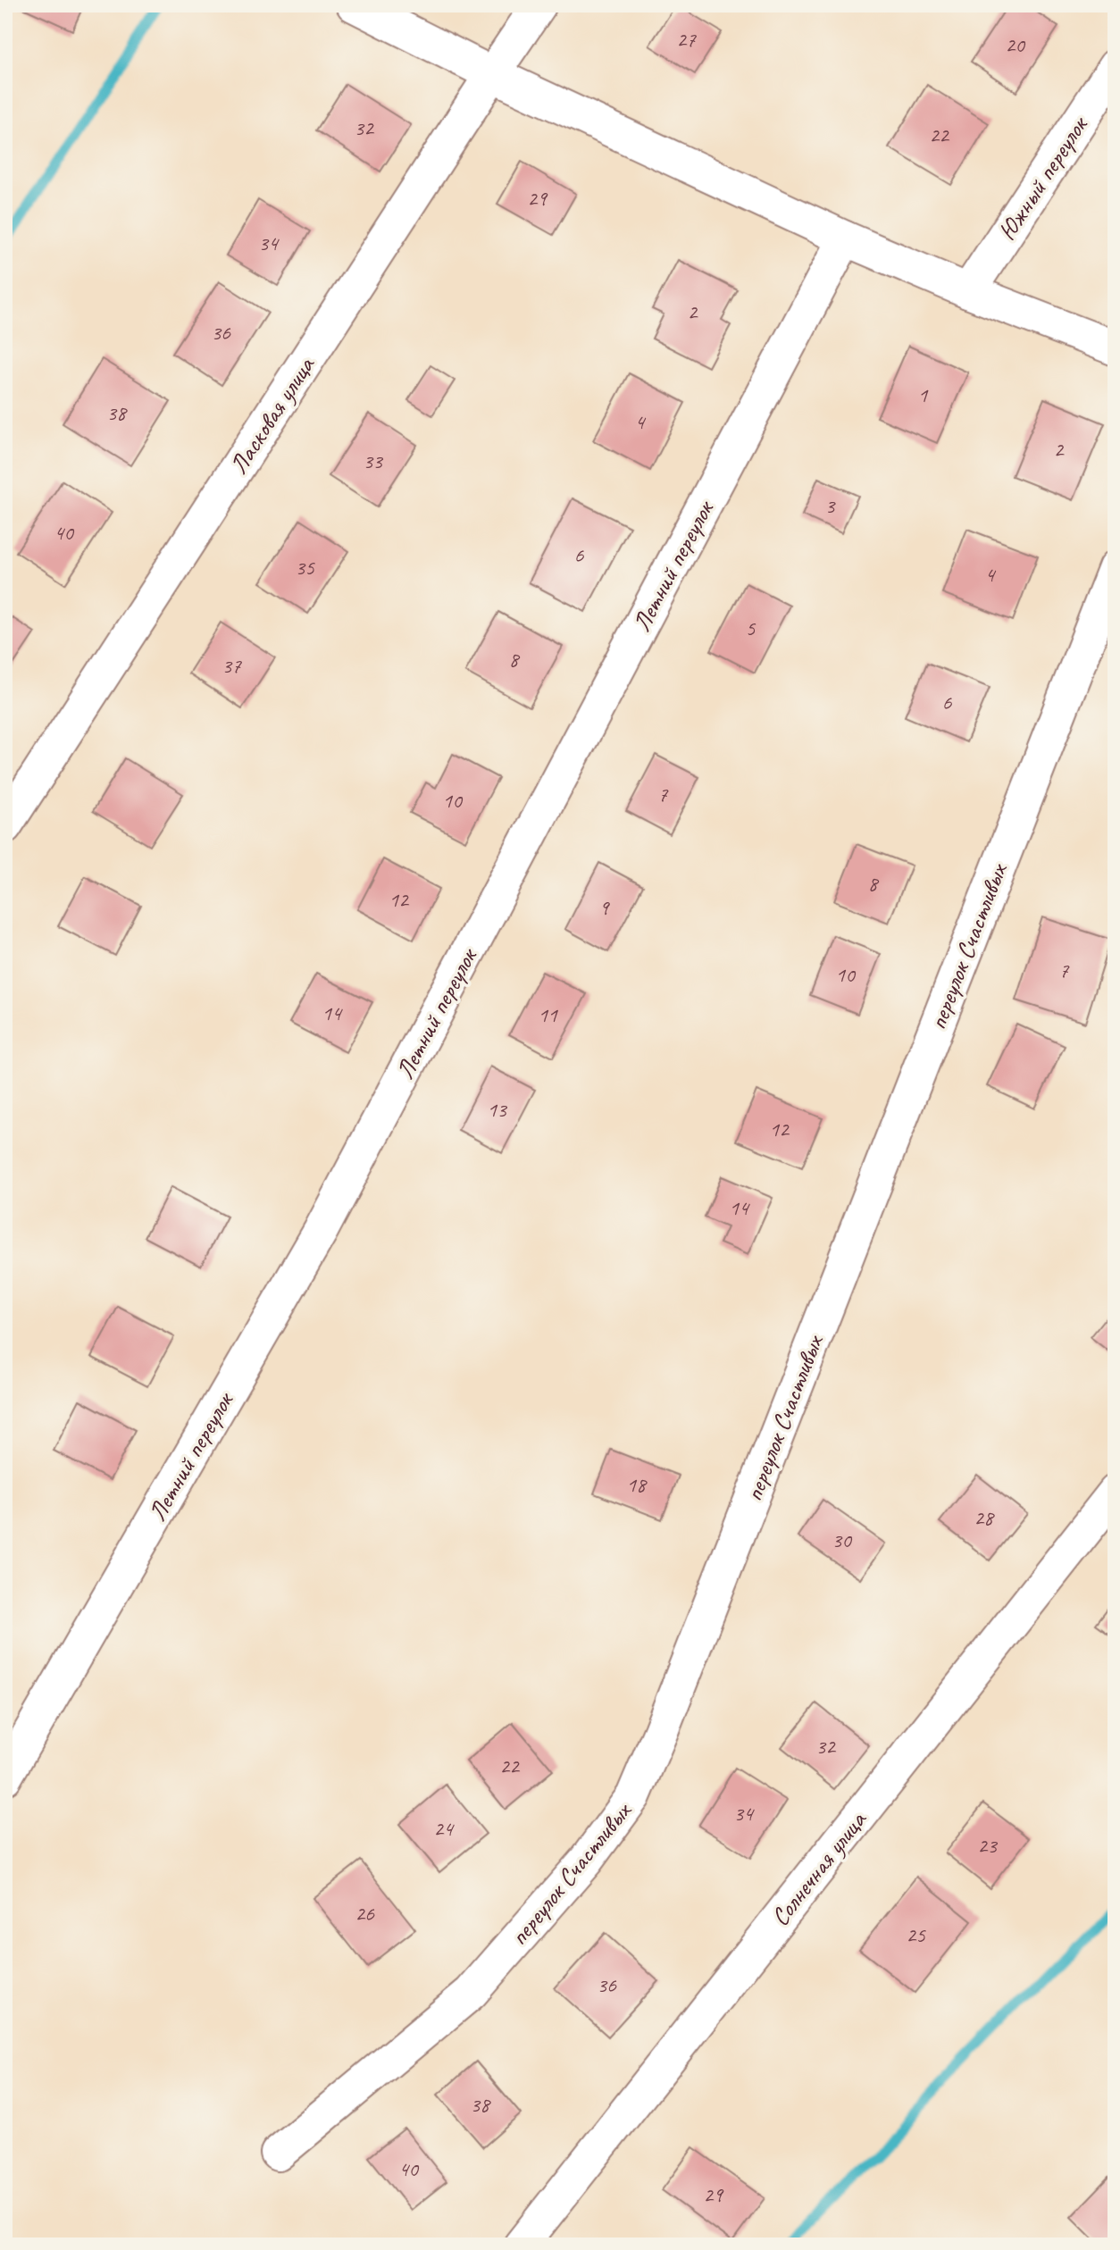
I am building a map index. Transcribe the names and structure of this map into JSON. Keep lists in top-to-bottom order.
{
  "streets": {
    "street": [
      "Южный переулок",
      "Ласковая улица",
      "Летний переулок",
      "переулок Счастливых",
      "Солнечная улица"
    ]
  },
  "house_numbers": [
    "27",
    "20",
    "32",
    "22",
    "29",
    "34",
    "2",
    "36",
    "1",
    "38",
    "4",
    "2",
    "33",
    "3",
    "40",
    "6",
    "35",
    "4",
    "5",
    "8",
    "37",
    "6",
    "7",
    "10",
    "8",
    "12",
    "9",
    "7",
    "10",
    "14",
    "11",
    "13",
    "12",
    "14",
    "18",
    "28",
    "30",
    "32",
    "22",
    "34",
    "24",
    "23",
    "26",
    "25",
    "36",
    "38",
    "40",
    "29"
  ]
}
